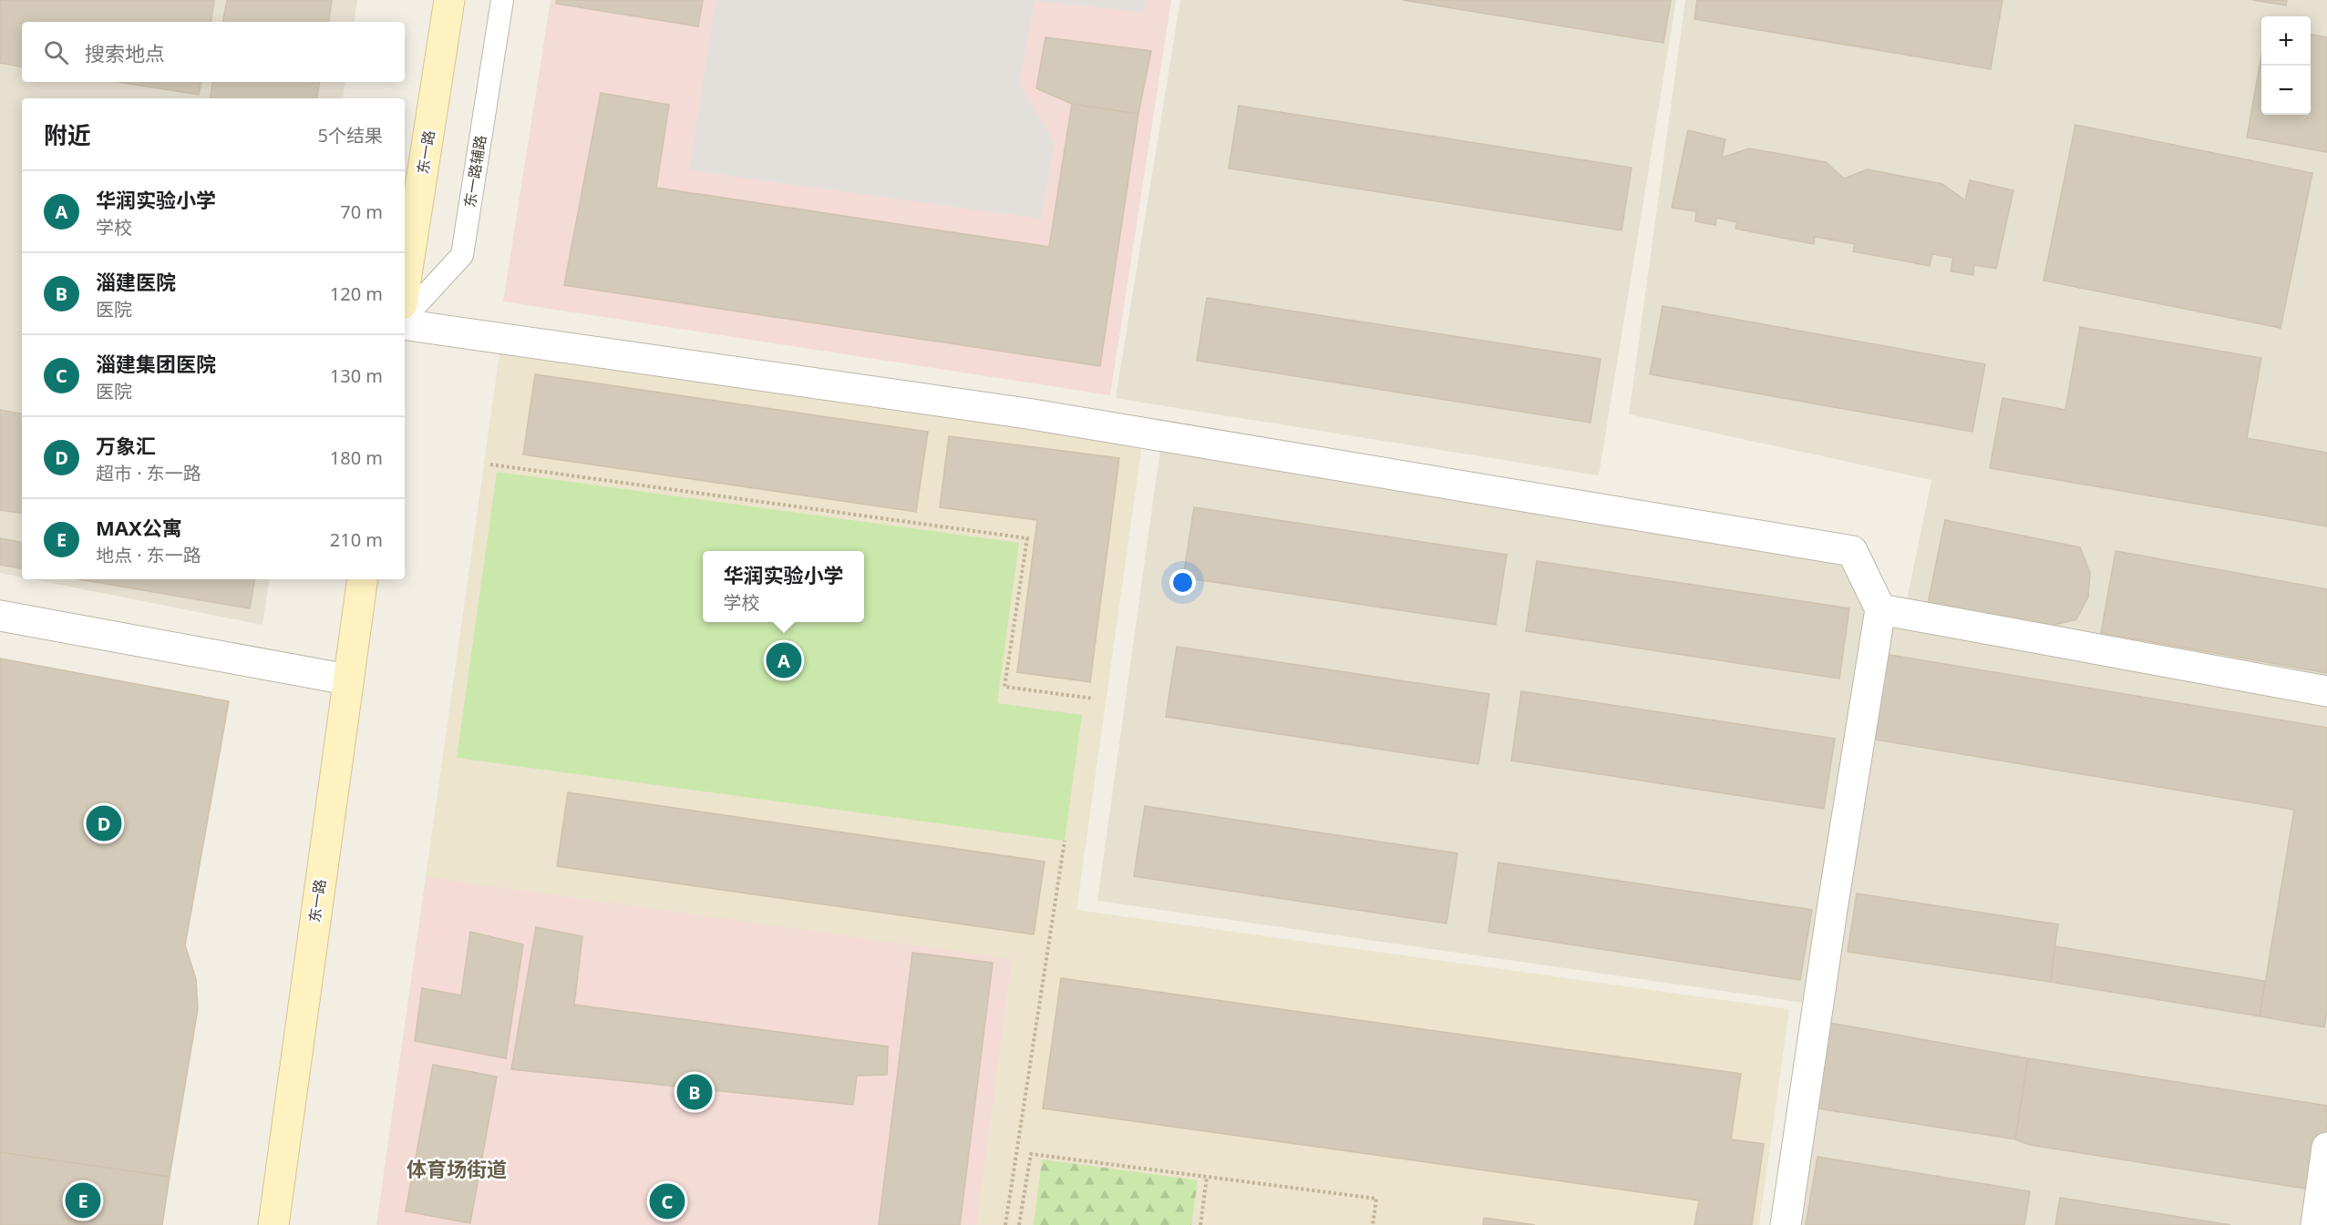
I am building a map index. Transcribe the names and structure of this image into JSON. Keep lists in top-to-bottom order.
{
  "streets": {
    "street": ["东一路"],
    "lane": ["东一路辅路"]
  },
  "districts": ["体育场街道"],
  "page": {
    "map_buttons": ["+", "−"],
    "search": "搜索地点",
    "heading": ["附近", "5个结果"],
    "list": [
      {
        "mark": "A",
        "name": "华润实验小学",
        "note": "学校",
        "value": "70 m"
      },
      {
        "mark": "B",
        "name": "淄建医院",
        "note": "医院",
        "value": "120 m"
      },
      {
        "mark": "C",
        "name": "淄建集团医院",
        "note": "医院",
        "value": "130 m"
      },
      {
        "mark": "D",
        "name": "万象汇",
        "note": "超市 · 东一路",
        "value": "180 m"
      },
      {
        "mark": "E",
        "name": "MAX公寓",
        "note": "地点 · 东一路",
        "value": "210 m"
      }
    ],
    "popup": ["华润实验小学", "学校"],
    "pins": [
      "A",
      "D",
      "B",
      "E",
      "C"
    ]
  }
}
